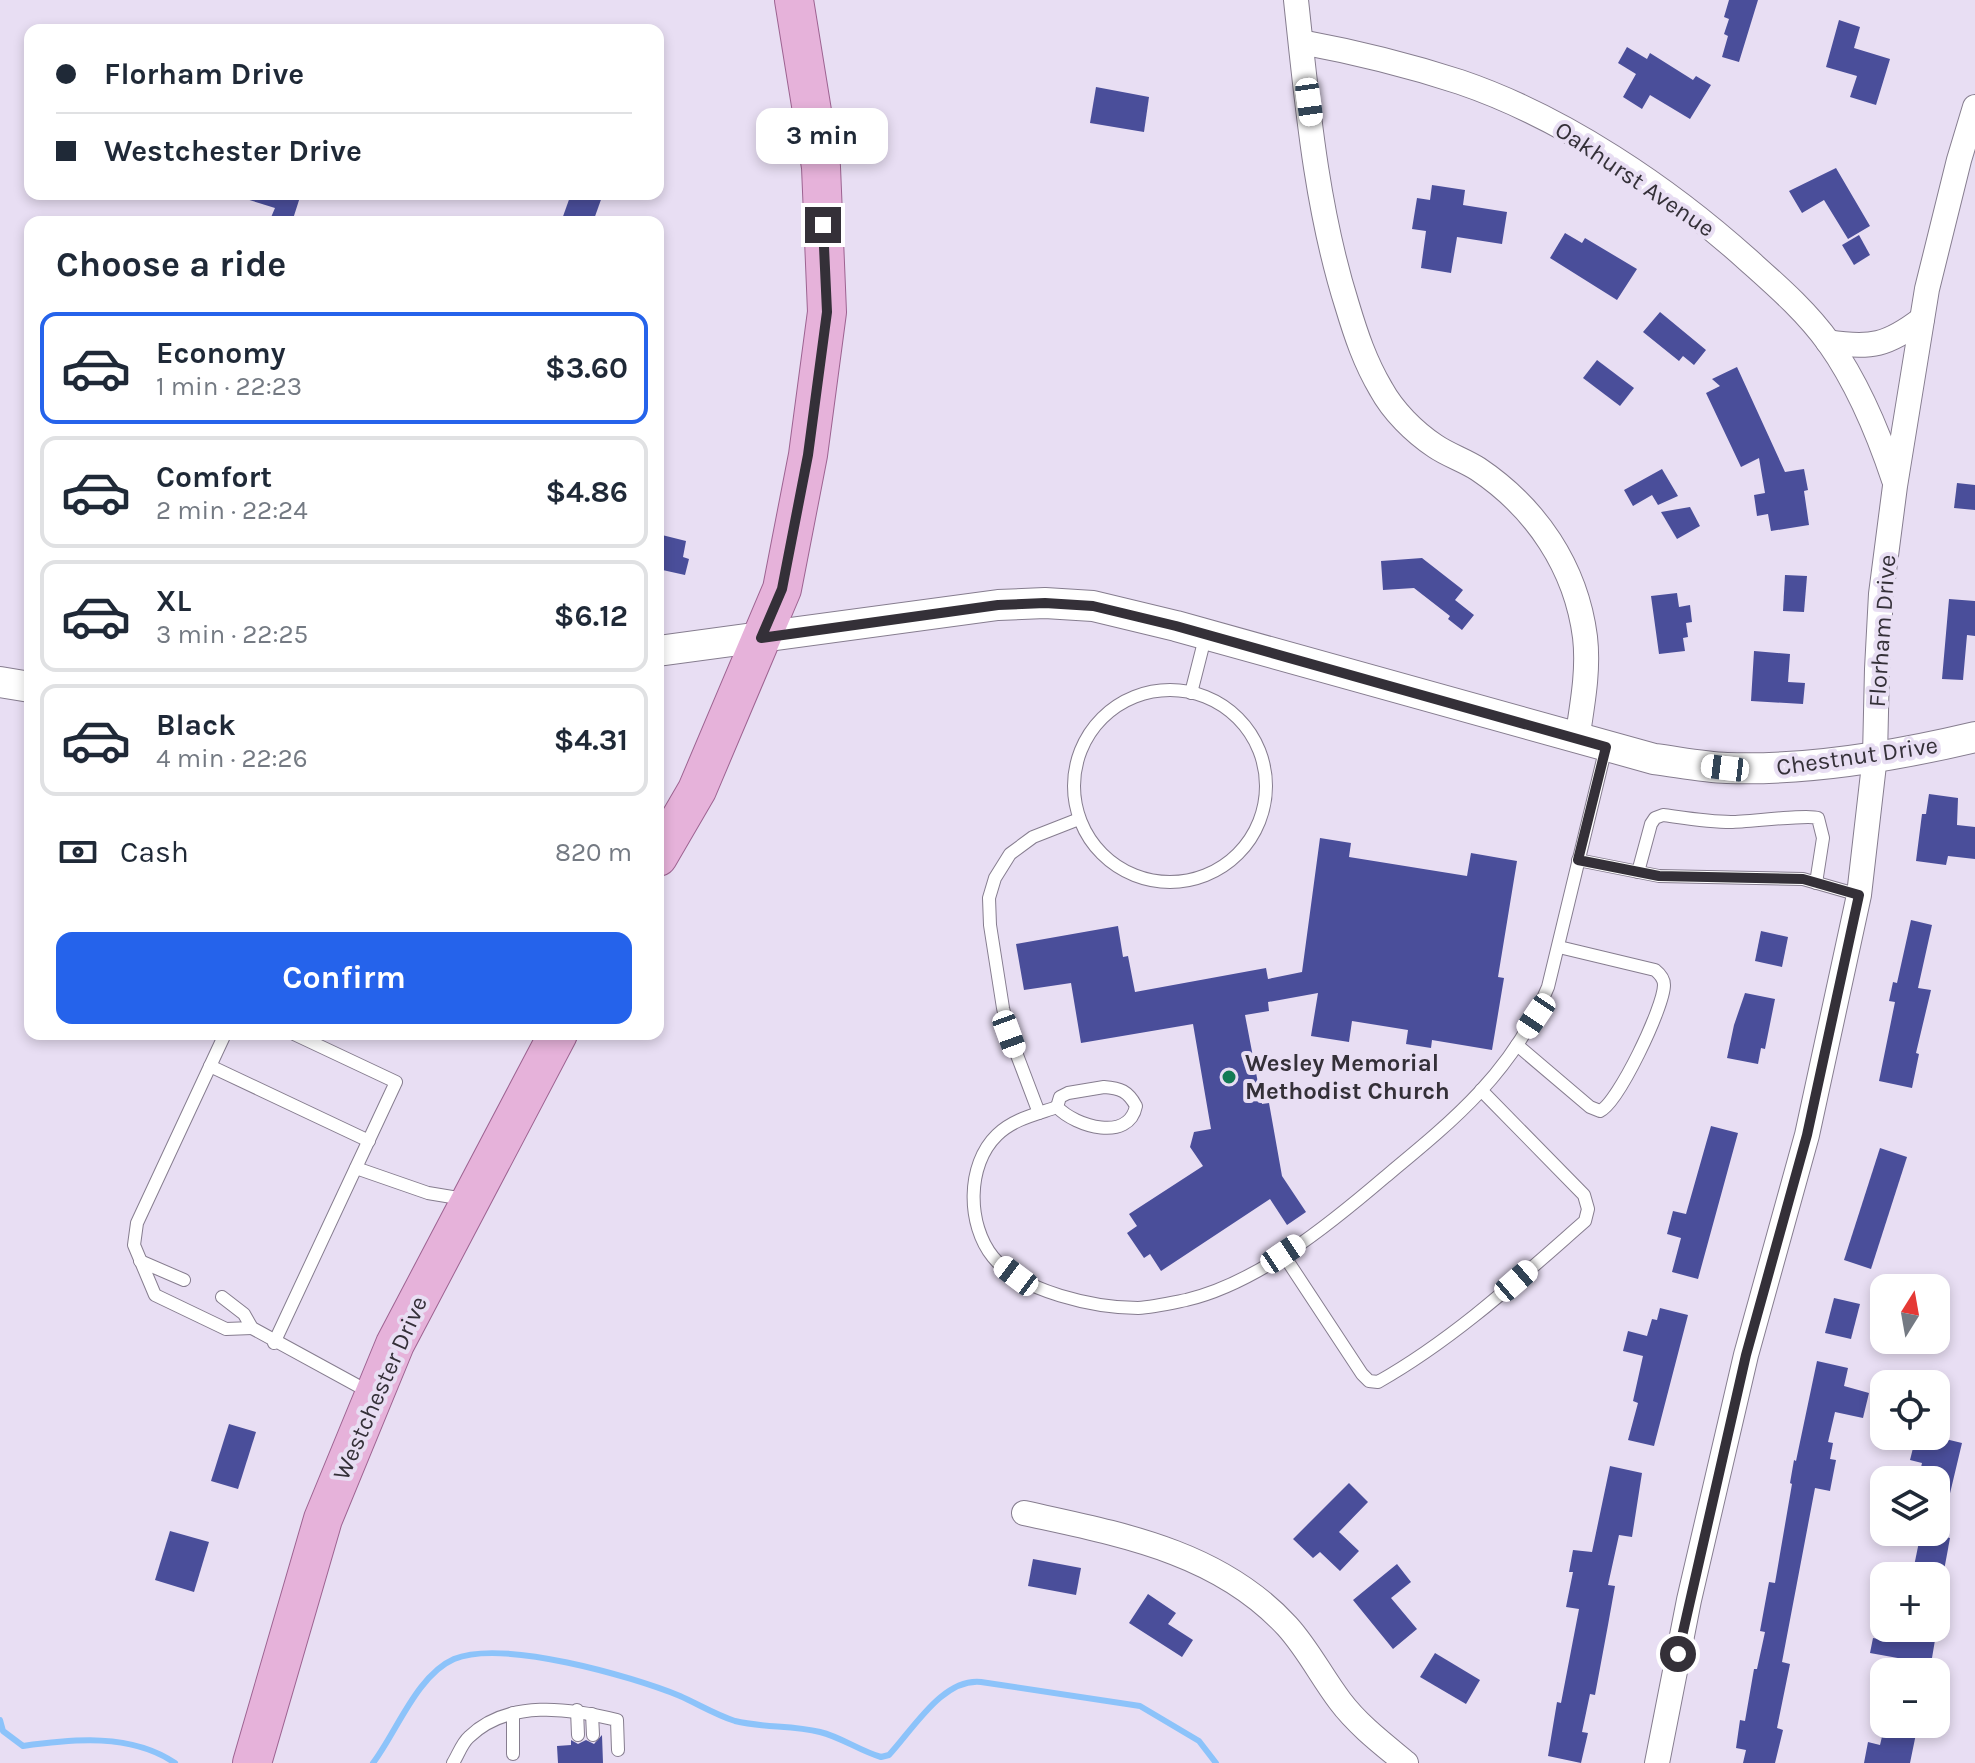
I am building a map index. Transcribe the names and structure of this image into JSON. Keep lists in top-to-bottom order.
{
  "streets": {
    "main road": ["Westchester Drive"],
    "street": ["Oakhurst Avenue", "Florham Drive", "Chestnut Drive"]
  },
  "crossings": [
    ["Oakhurst Avenue", "Florham Drive"],
    ["Florham Drive", "Chestnut Drive"]
  ],
  "places": ["Wesley Memorial Methodist Church"],
  "north": "top",
  "page": {
    "banner": ["Florham Drive", "Westchester Drive"],
    "bubble": "3 min",
    "heading": "Choose a ride",
    "list": [
      {
        "name": "Economy",
        "note": "1 min · 22:23",
        "value": "$3.60"
      },
      {
        "name": "Comfort",
        "note": "2 min · 22:24",
        "value": "$4.86"
      },
      {
        "name": "XL",
        "note": "3 min · 22:25",
        "value": "$6.12"
      },
      {
        "name": "Black",
        "note": "4 min · 22:26",
        "value": "$4.31"
      }
    ],
    "pay": ["Cash", "820 m"],
    "buttons": "Confirm",
    "map_buttons": ["+", "−"]
  }
}
